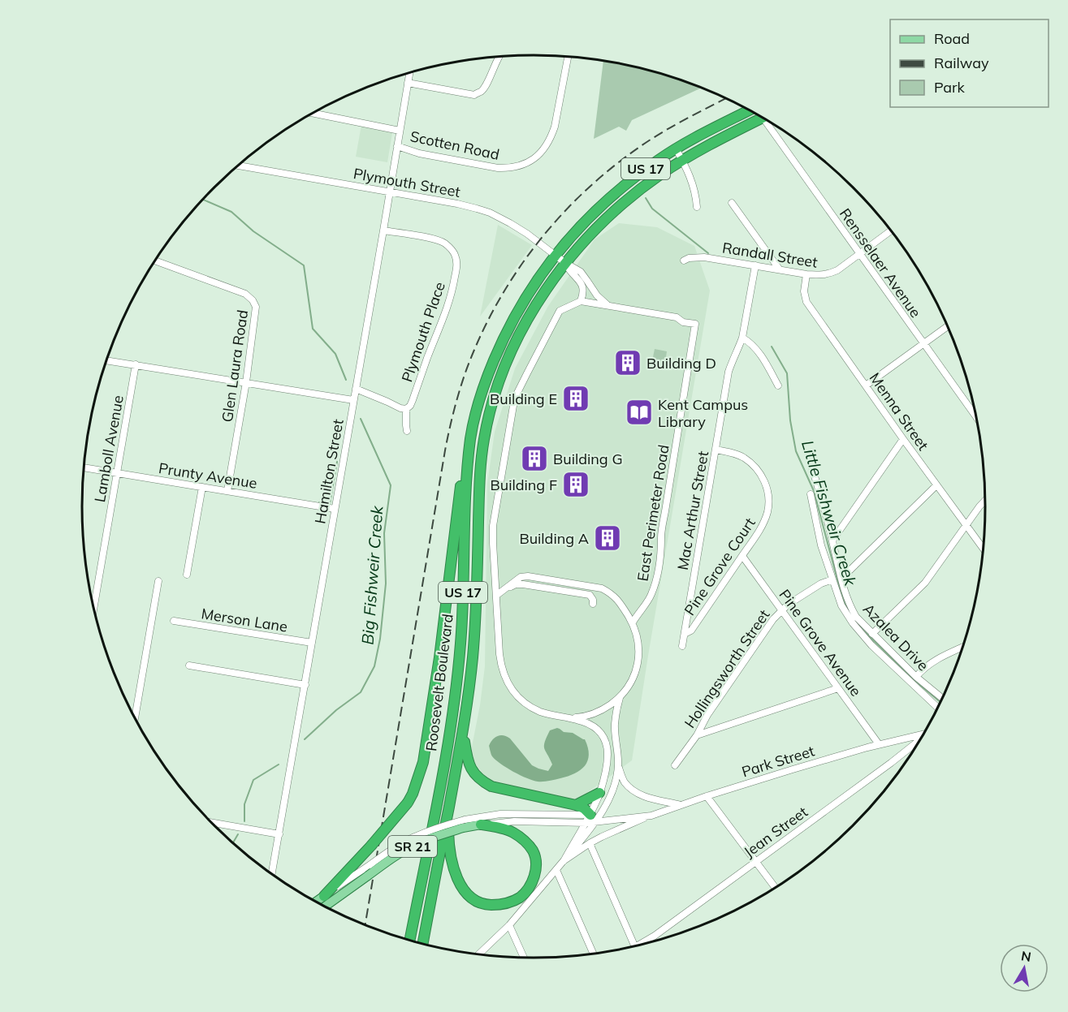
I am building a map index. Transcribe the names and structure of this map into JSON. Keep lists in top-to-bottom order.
{
  "streets": {
    "highway": ["US 17", "Roosevelt Boulevard"],
    "main road": ["SR 21"],
    "street": [
      "Scotten Road",
      "Plymouth Street",
      "Randall Street",
      "Rensselaer Avenue",
      "Plymouth Place",
      "Glen Laura Road",
      "Menna Street",
      "Lamboll Avenue",
      "Hamilton Street",
      "Prunty Avenue",
      "Mac Arthur Street",
      "East Perimeter Road",
      "Pine Grove Court",
      "Merson Lane",
      "Azalea Drive",
      "Pine Grove Avenue",
      "Hollingsworth Street",
      "Park Street",
      "Jean Street"
    ]
  },
  "crossings": [
    ["Scotten Road", "Hamilton Street"],
    ["Plymouth Street", "Hamilton Street"],
    ["Plymouth Street", "Roosevelt Boulevard"],
    ["Randall Street", "Rensselaer Avenue"],
    ["Randall Street", "Menna Street"],
    ["Randall Street", "Mac Arthur Street"],
    ["Plymouth Place", "Hamilton Street"],
    ["Glen Laura Road", "Prunty Avenue"],
    ["Lamboll Avenue", "Prunty Avenue"],
    ["Hamilton Street", "Prunty Avenue"],
    ["Hamilton Street", "Merson Lane"],
    ["Mac Arthur Street", "Pine Grove Court"],
    ["Pine Grove Court", "Pine Grove Avenue"],
    ["Azalea Drive", "Hollingsworth Street"],
    ["Pine Grove Avenue", "Hollingsworth Street"],
    ["Pine Grove Avenue", "Park Street"],
    ["Park Street", "Jean Street"],
    ["Park Street", "SR 21"]
  ],
  "water": ["Little Fishweir Creek", "Big Fishweir Creek"],
  "places": {
    "building": [
      "Building D",
      "Building E",
      "Building G",
      "Building F",
      "Building A"
    ],
    "library": ["Kent Campus Library"]
  },
  "legend": ["Road", "Railway", "Park"],
  "north": "top"
}
